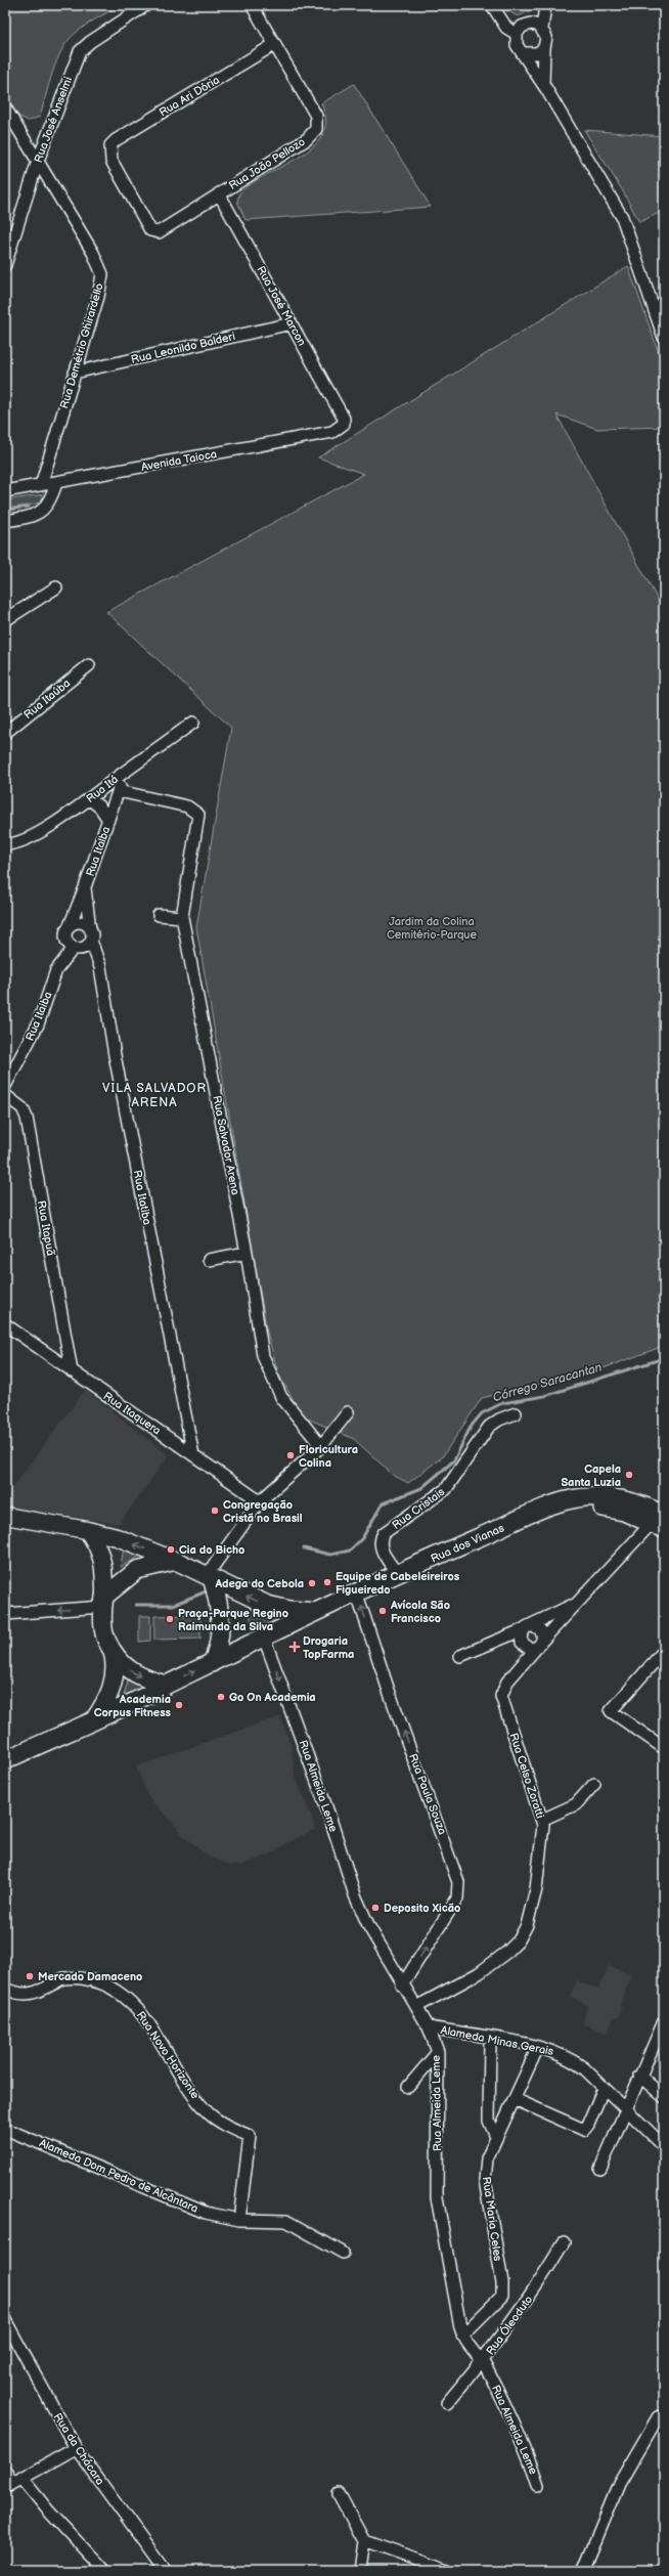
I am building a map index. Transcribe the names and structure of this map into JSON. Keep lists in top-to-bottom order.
{
  "streets": {
    "main road": ["Rua dos Vianas"],
    "street": [
      "Rua Ari Dória",
      "Rua José Anselmi",
      "Rua João Pellozo",
      "Rua José Marcon",
      "Rua Demétrio Ghirardello",
      "Rua Leonildo Balderi",
      "Avenida Taioca",
      "Rua Itaúba",
      "Rua Itá",
      "Rua Italba",
      "Rua Itaiba",
      "Rua Salvador Arena",
      "Rua Itatiba",
      "Rua Itapuã",
      "Rua Itaquera",
      "Rua Cristais",
      "Rua Celso Zoratti",
      "Rua Almeida Leme",
      "Rua Paula Souza",
      "Alameda Minas Gerais",
      "Rua Novo Horizonte",
      "Alameda Dom Pedro de Alcântara",
      "Rua Maria Celes",
      "Rua Óleoduto",
      "Rua da Chácara"
    ]
  },
  "crossings": [
    ["Rua Ari Dória", "Rua João Pellozo"],
    ["Rua José Anselmi", "Rua Demétrio Ghirardello"],
    ["Rua João Pellozo", "Rua José Marcon"],
    ["Rua José Marcon", "Rua Leonildo Balderi"],
    ["Rua José Marcon", "Avenida Taioca"],
    ["Rua Demétrio Ghirardello", "Rua Leonildo Balderi"],
    ["Rua Demétrio Ghirardello", "Avenida Taioca"],
    ["Rua Itá", "Rua Italba"],
    ["Rua Italba", "Rua Itaiba"],
    ["Rua Italba", "Rua Salvador Arena"],
    ["Rua Italba", "Rua Itatiba"],
    ["Rua Itatiba", "Rua Itaquera"],
    ["Rua Itapuã", "Rua Itaquera"],
    ["Rua Cristais", "Rua dos Vianas"],
    ["Rua dos Vianas", "Rua Celso Zoratti"],
    ["Rua dos Vianas", "Rua Almeida Leme"],
    ["Rua dos Vianas", "Rua Paula Souza"],
    ["Rua Celso Zoratti", "Rua Almeida Leme"],
    ["Rua Almeida Leme", "Rua Paula Souza"],
    ["Rua Almeida Leme", "Alameda Minas Gerais"],
    ["Rua Almeida Leme", "Rua Maria Celes"],
    ["Rua Almeida Leme", "Rua Óleoduto"],
    ["Alameda Minas Gerais", "Rua Maria Celes"],
    ["Rua Novo Horizonte", "Alameda Dom Pedro de Alcântara"]
  ],
  "one_way": ["Rua Almeida Leme", "Rua Paula Souza"],
  "districts": ["VILA SALVADOR ARENA"],
  "water": ["Córrego Saracantan"],
  "parks": ["Jardim da Colina Cemitério-Parque"],
  "places": {
    "other": [
      "Floricultura Colina",
      "Capela Santa Luzia",
      "Congregação Cristã no Brasil",
      "Cia do Bicho",
      "Equipe de Cabeleireiros Figueiredo",
      "Adega do Cebola",
      "Avícola São Francisco",
      "Praça-Parque Regino Raimundo da Silva",
      "Go On Academia",
      "Academia Corpus Fitness",
      "Deposito Xicão",
      "Mercado Damaceno"
    ],
    "health": ["Drogaria TopFarma"]
  }
}
